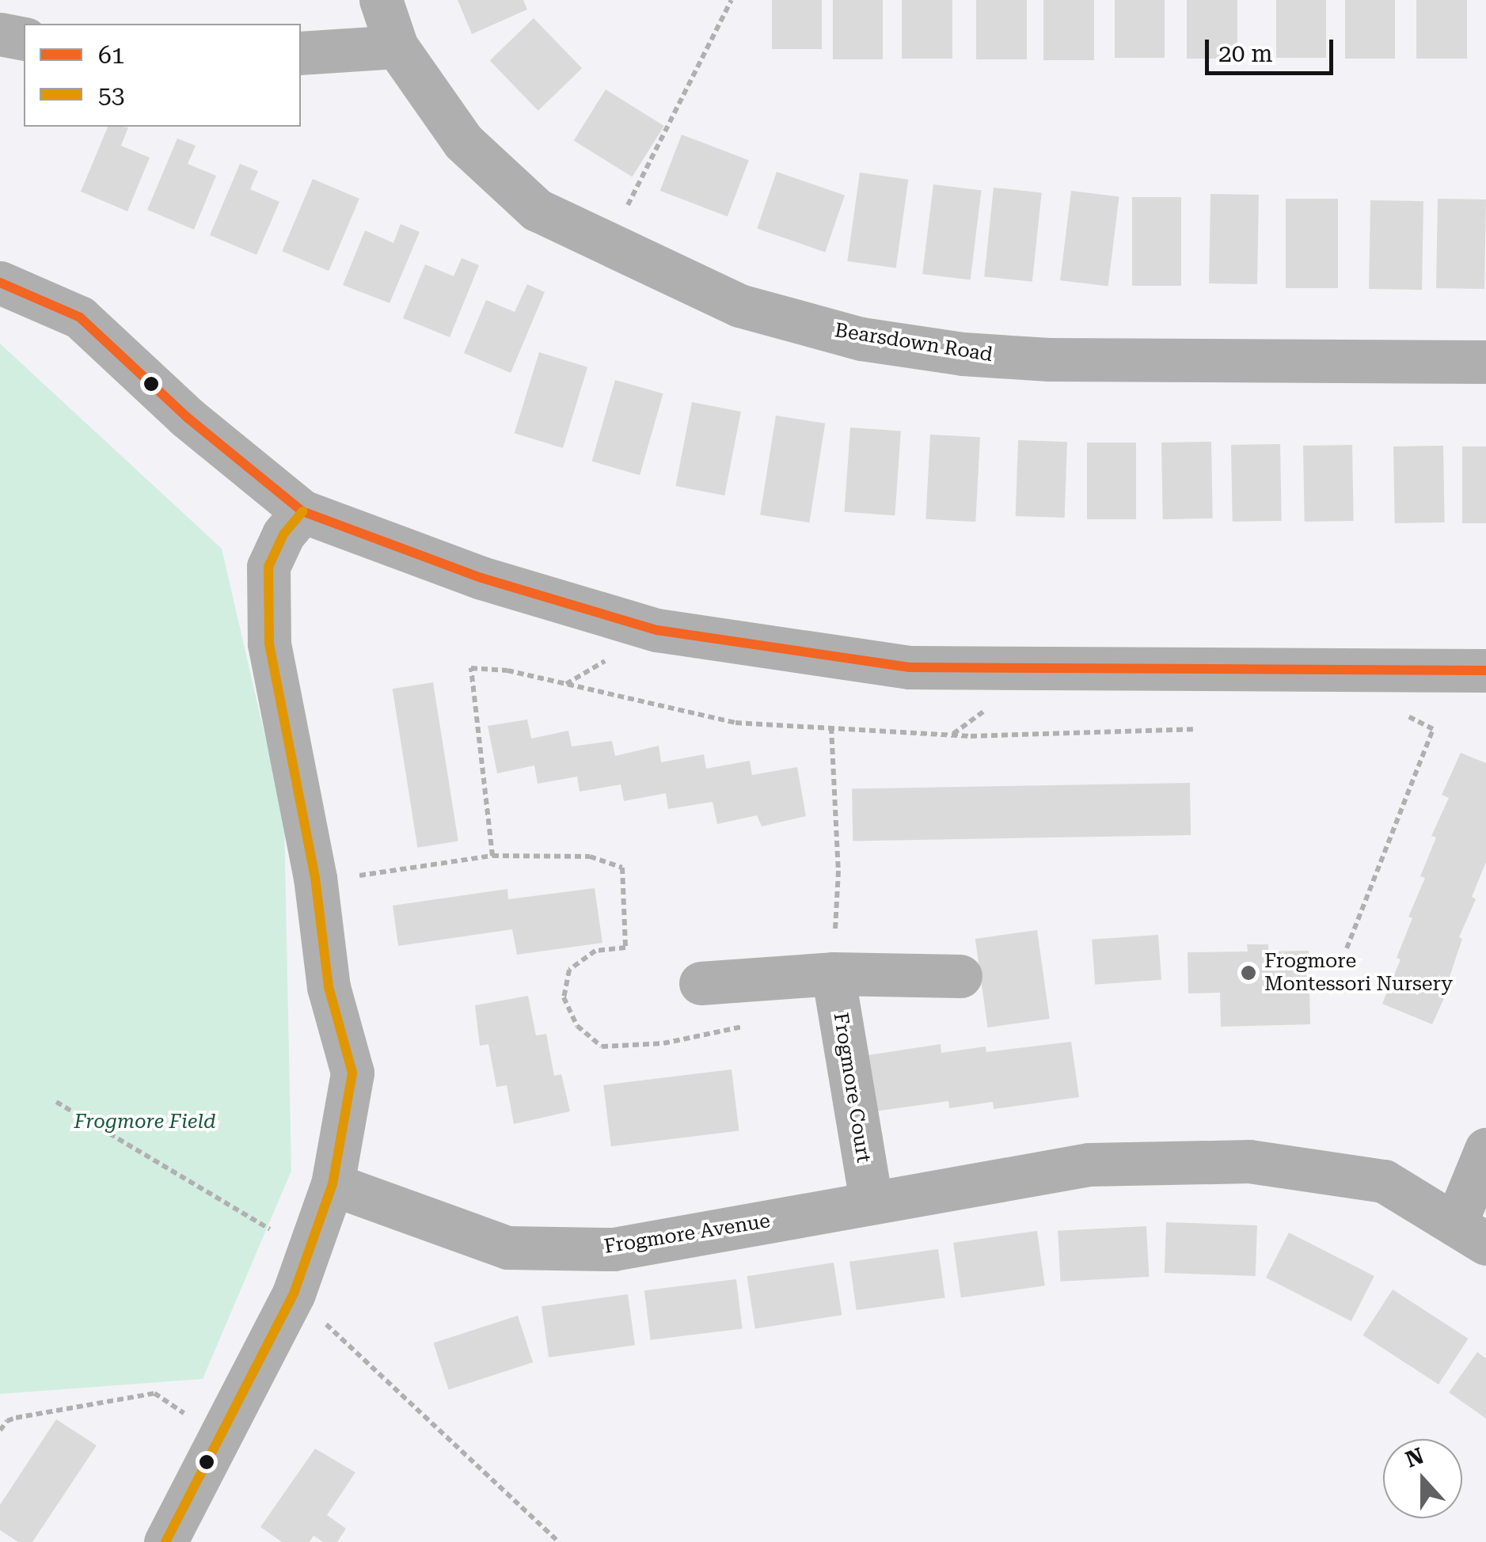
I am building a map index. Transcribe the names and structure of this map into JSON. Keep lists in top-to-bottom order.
{
  "streets": {
    "street": ["Bearsdown Road", "Frogmore Court", "Frogmore Avenue"]
  },
  "crossings": [
    ["Frogmore Court", "Frogmore Avenue"]
  ],
  "parks": ["Frogmore Field"],
  "places": ["Frogmore Montessori Nursery"],
  "lines": ["transit line 61", "transit line 53"],
  "legend": ["61", "53"],
  "scale_bar": "20 m",
  "north": "top"
}
